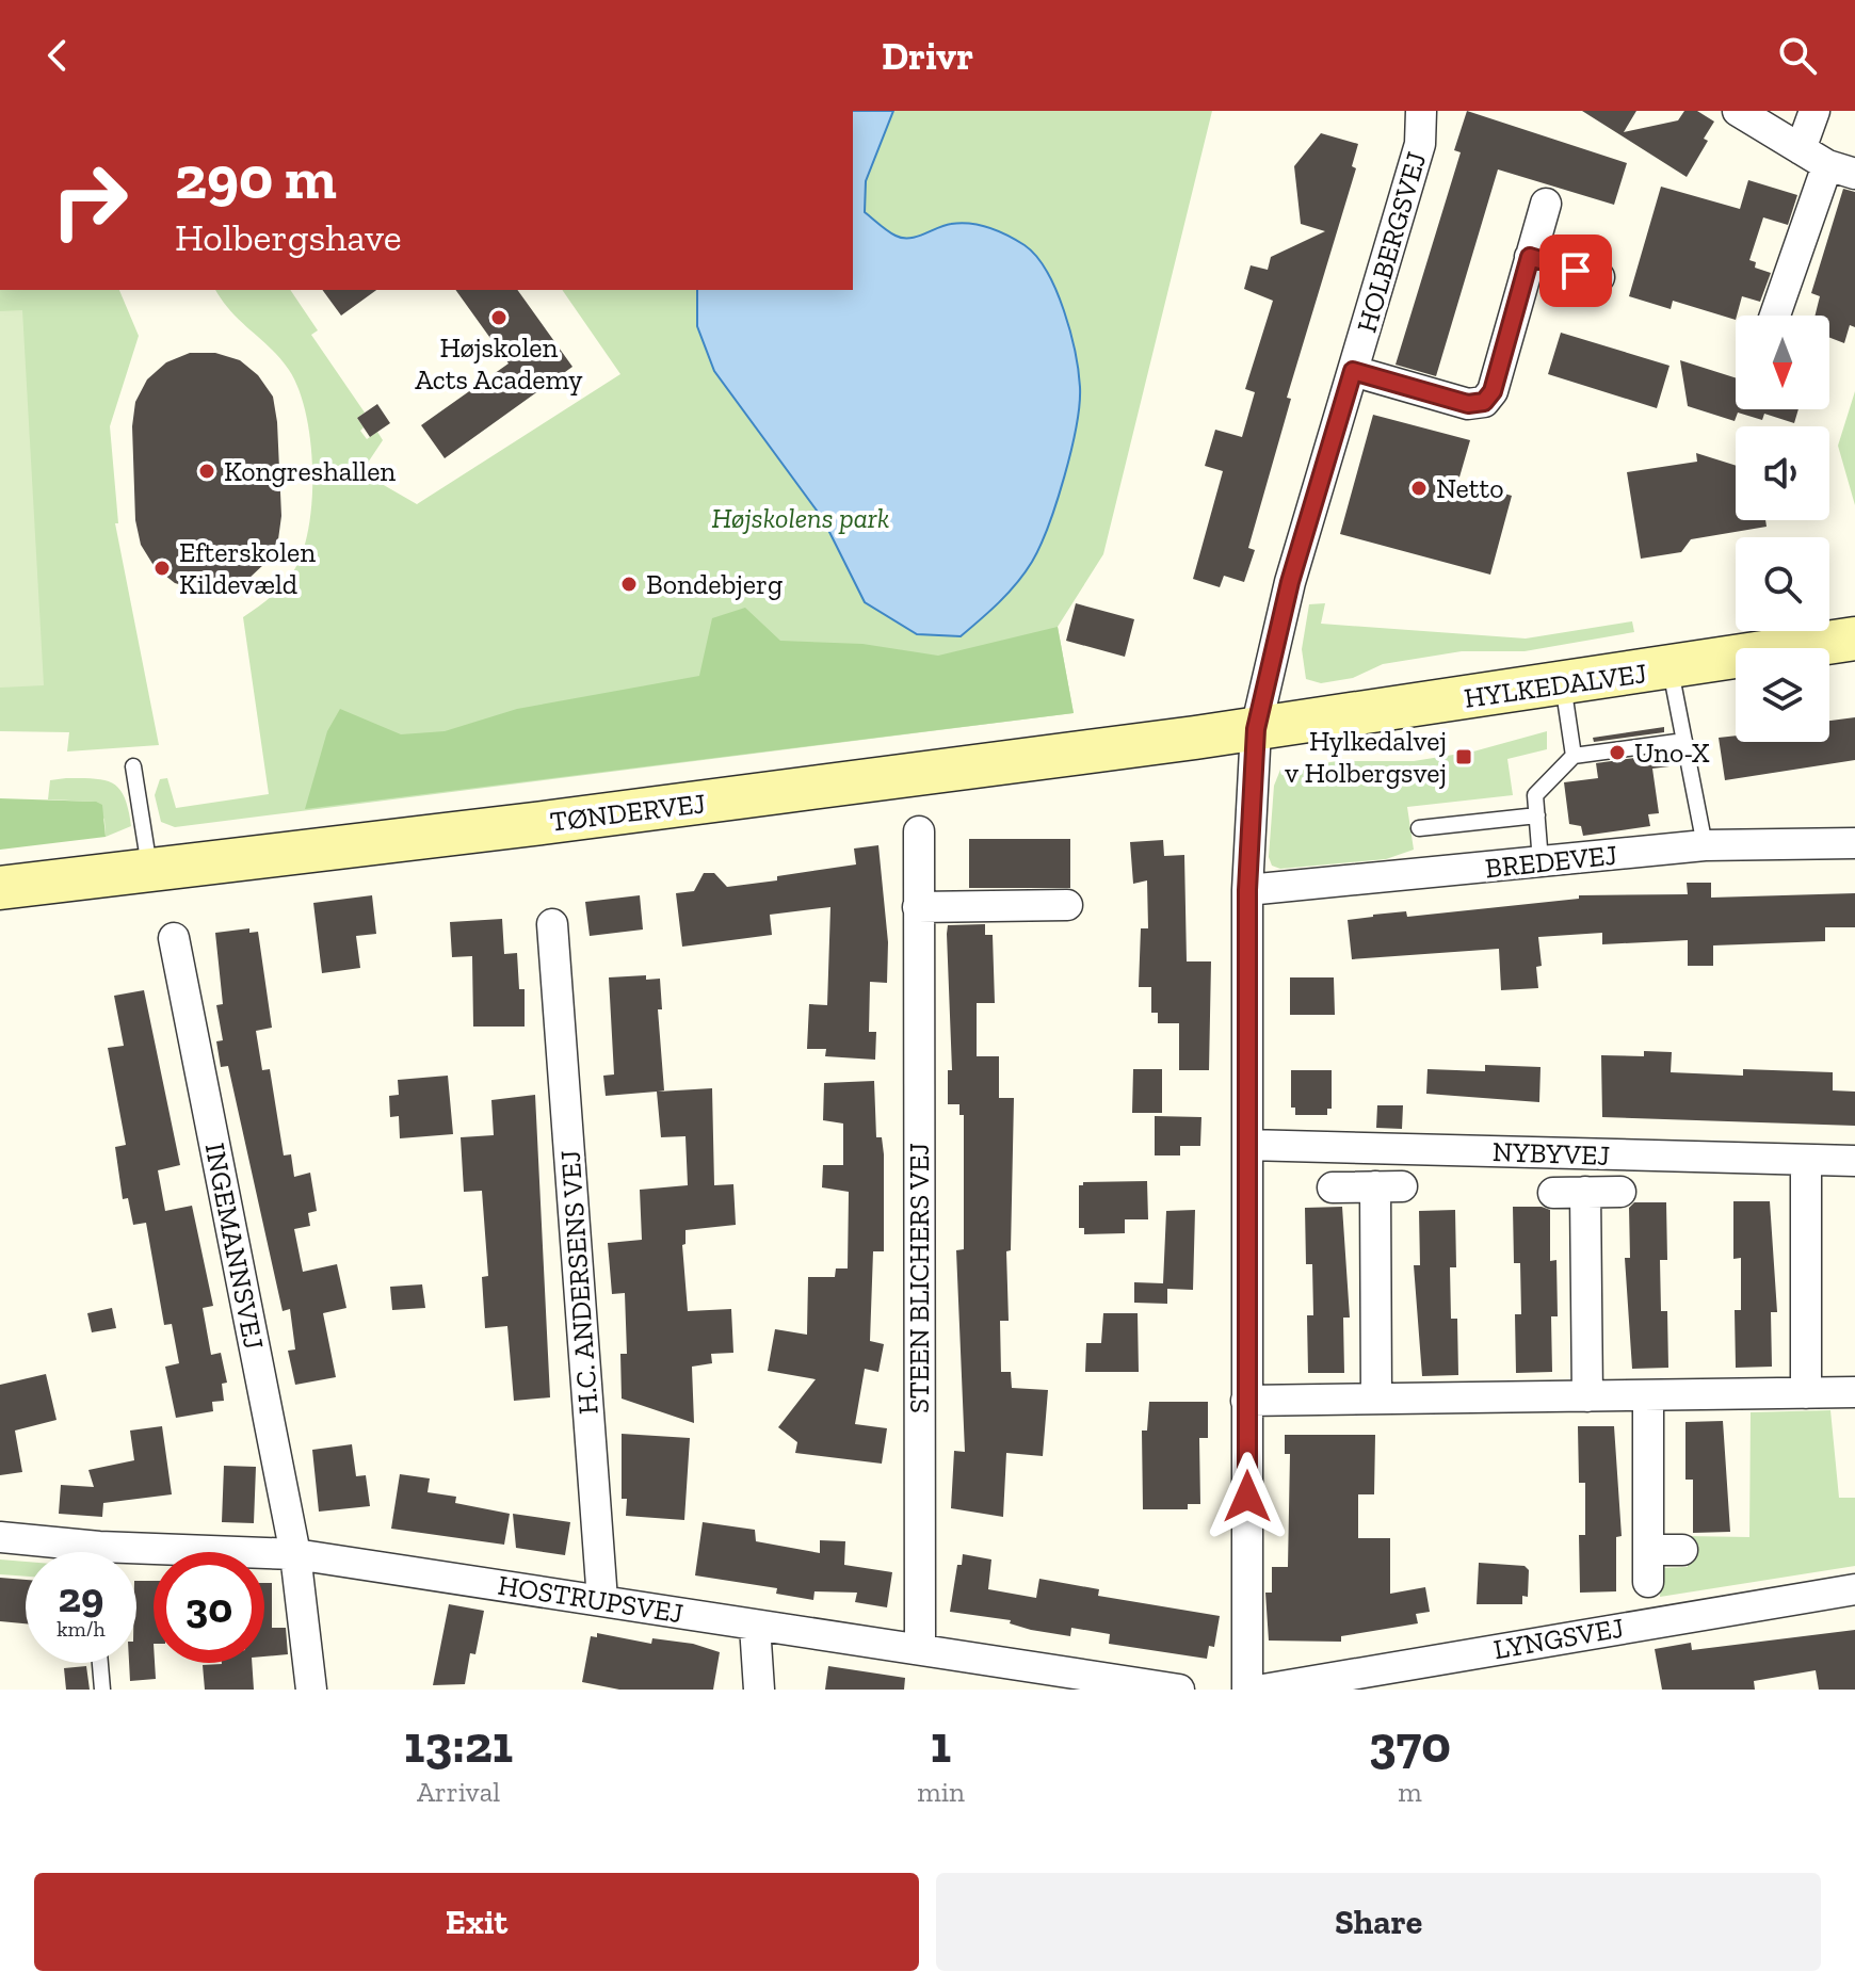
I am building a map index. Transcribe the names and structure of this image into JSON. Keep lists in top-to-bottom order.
{
  "streets": {
    "street": [
      "HOLBERGSVEJ",
      "HYLKEDALVEJ",
      "TØNDERVEJ",
      "BREDEVEJ",
      "NYBYVEJ",
      "INGEMANNSVEJ",
      "STEEN BLICHERS VEJ",
      "H.C. ANDERSENS VEJ",
      "HOSTRUPSVEJ",
      "LYNGSVEJ"
    ]
  },
  "crossings": [
    ["HOLBERGSVEJ", "HYLKEDALVEJ"],
    ["HOLBERGSVEJ", "TØNDERVEJ"],
    ["HOLBERGSVEJ", "BREDEVEJ"],
    ["HOLBERGSVEJ", "NYBYVEJ"],
    ["HYLKEDALVEJ", "TØNDERVEJ"],
    ["INGEMANNSVEJ", "HOSTRUPSVEJ"],
    ["STEEN BLICHERS VEJ", "HOSTRUPSVEJ"],
    ["H.C. ANDERSENS VEJ", "HOSTRUPSVEJ"]
  ],
  "parks": ["Højskolens park"],
  "places": {
    "other": [
      "Højskolen Acts Academy",
      "Kongreshallen",
      "Netto",
      "Efterskolen Kildevæld",
      "Bondebjerg",
      "Uno-X"
    ],
    "transit": ["Hylkedalvej v Holbergsvej"]
  },
  "north": "bottom",
  "page": {
    "header": "Drivr",
    "turn": ["290 m", "Holbergshave"],
    "speed": "29 km/h",
    "limit": "30",
    "eta": [
      "13:21",
      "Arrival",
      "1",
      "min",
      "370",
      "m"
    ],
    "buttons": ["Exit", "Share"]
  }
}
